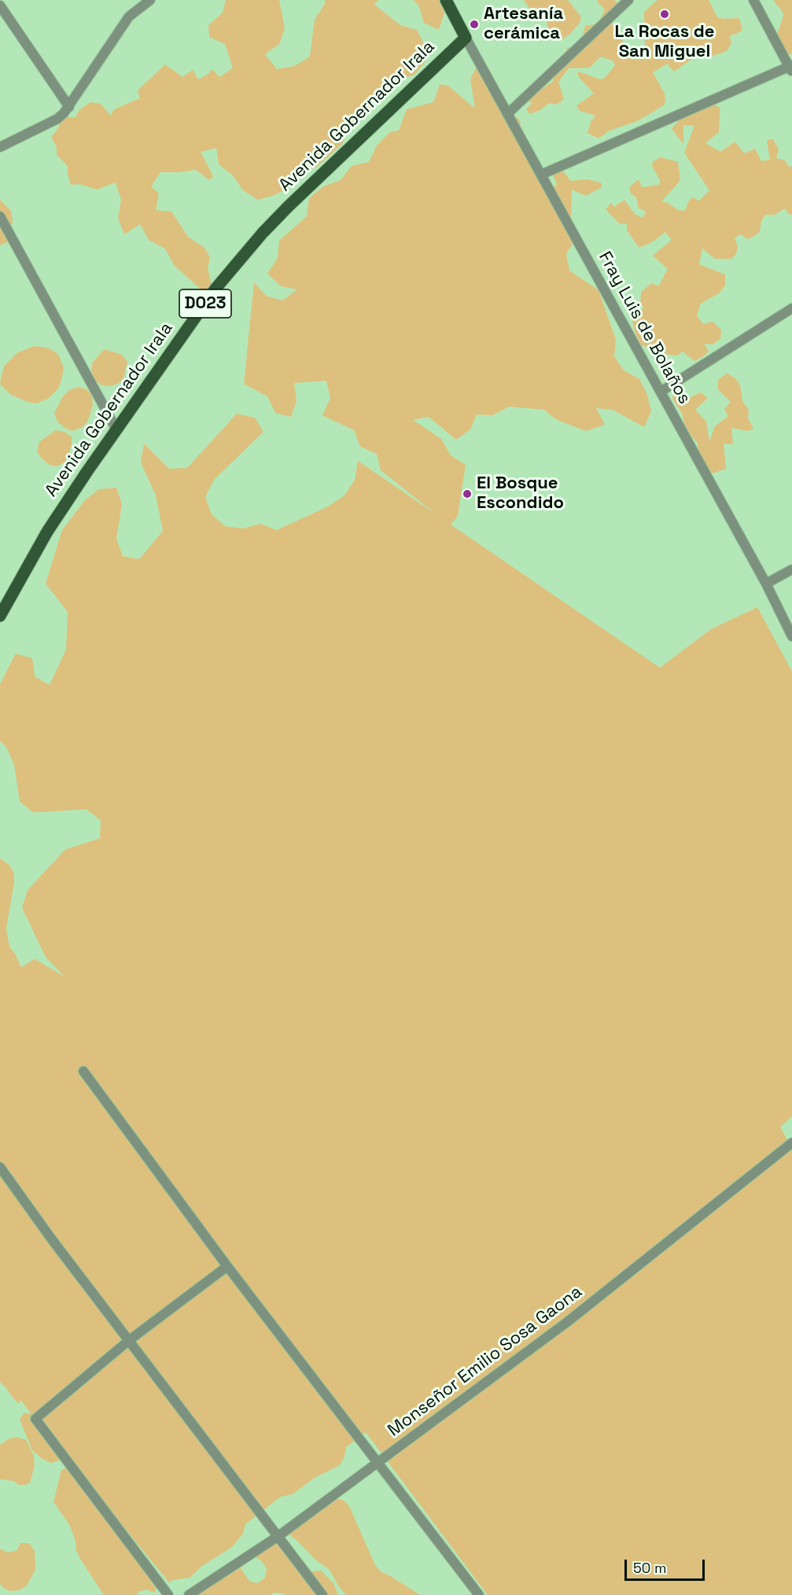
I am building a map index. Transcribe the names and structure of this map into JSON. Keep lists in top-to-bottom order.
{
  "streets": {
    "main road": ["Avenida Gobernador Irala", "D023"],
    "street": ["Fray Luis de Bolaños", "Monseñor Emilio Sosa Gaona"]
  },
  "crossings": [
    ["Avenida Gobernador Irala", "Fray Luis de Bolaños"]
  ],
  "places": ["La Rocas de San Miguel", "Artesanía cerámica", "El Bosque Escondido"],
  "scale_bar": "50 m"
}
